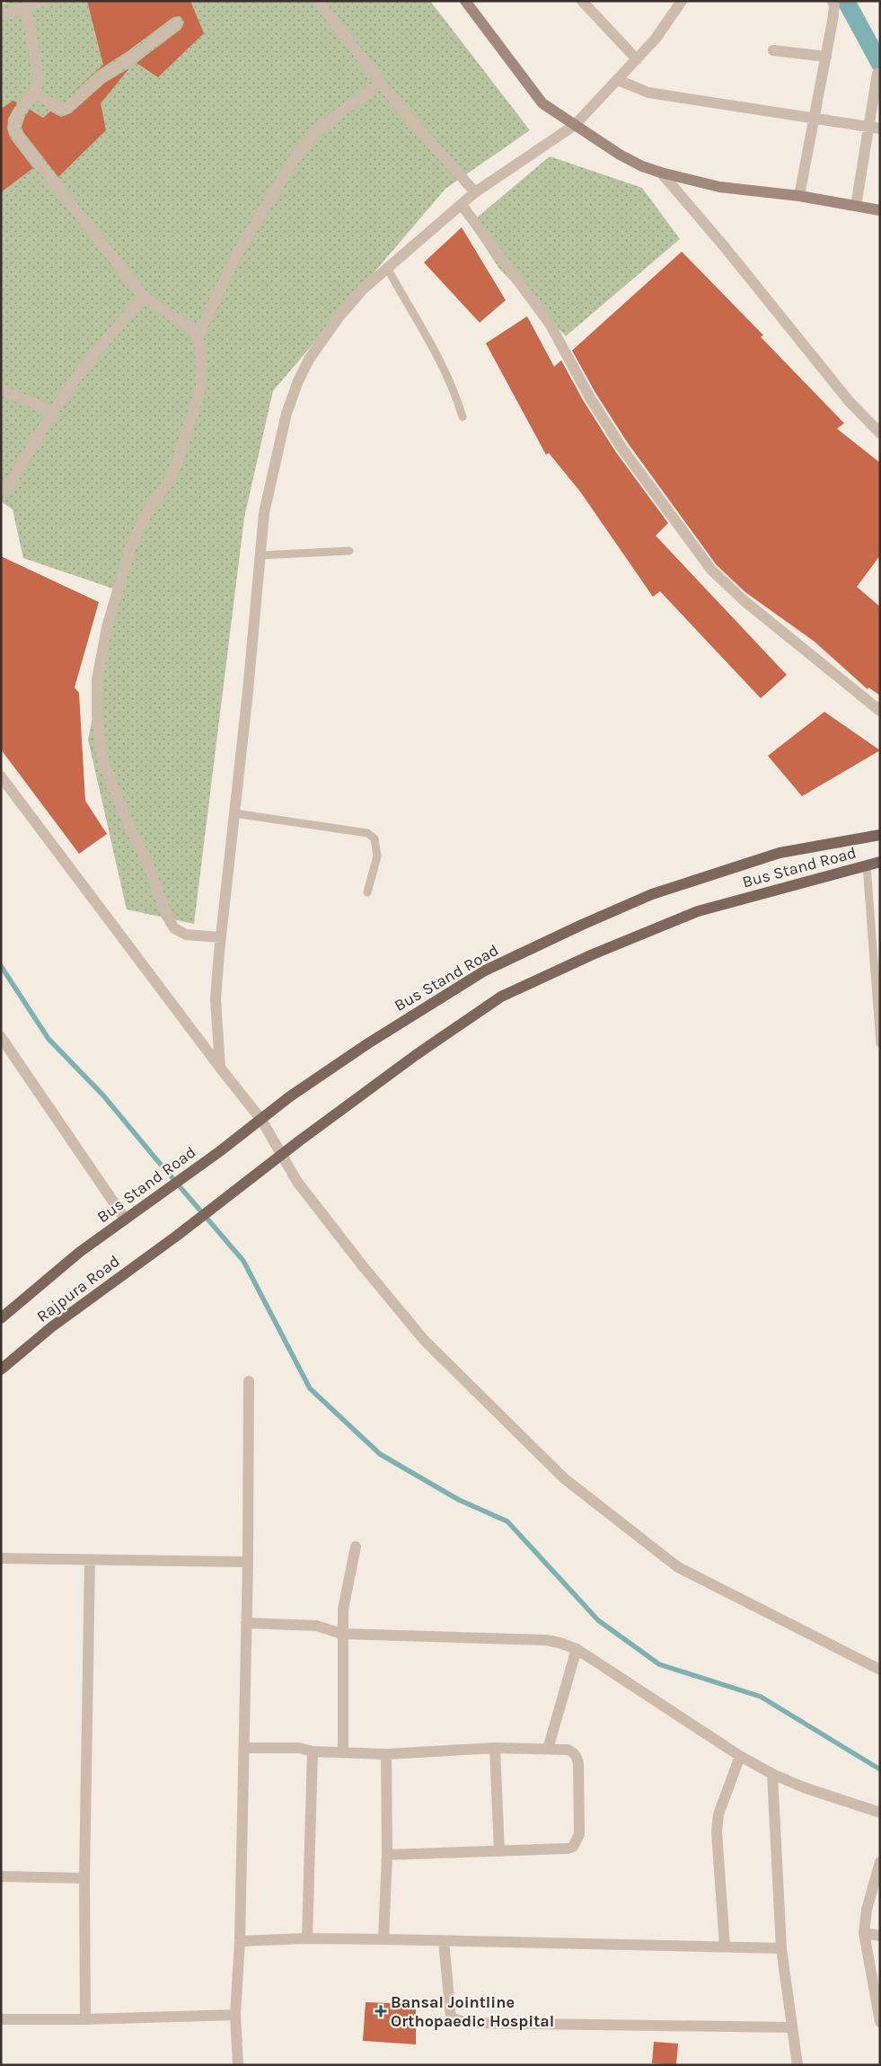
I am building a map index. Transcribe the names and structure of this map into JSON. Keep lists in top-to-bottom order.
{
  "streets": {
    "main road": ["Bus Stand Road", "Rajpura Road"]
  },
  "crossings": [
    ["Bus Stand Road", "Rajpura Road"]
  ],
  "places": {
    "health": ["Bansal Jointline Orthopaedic Hospital"]
  }
}
